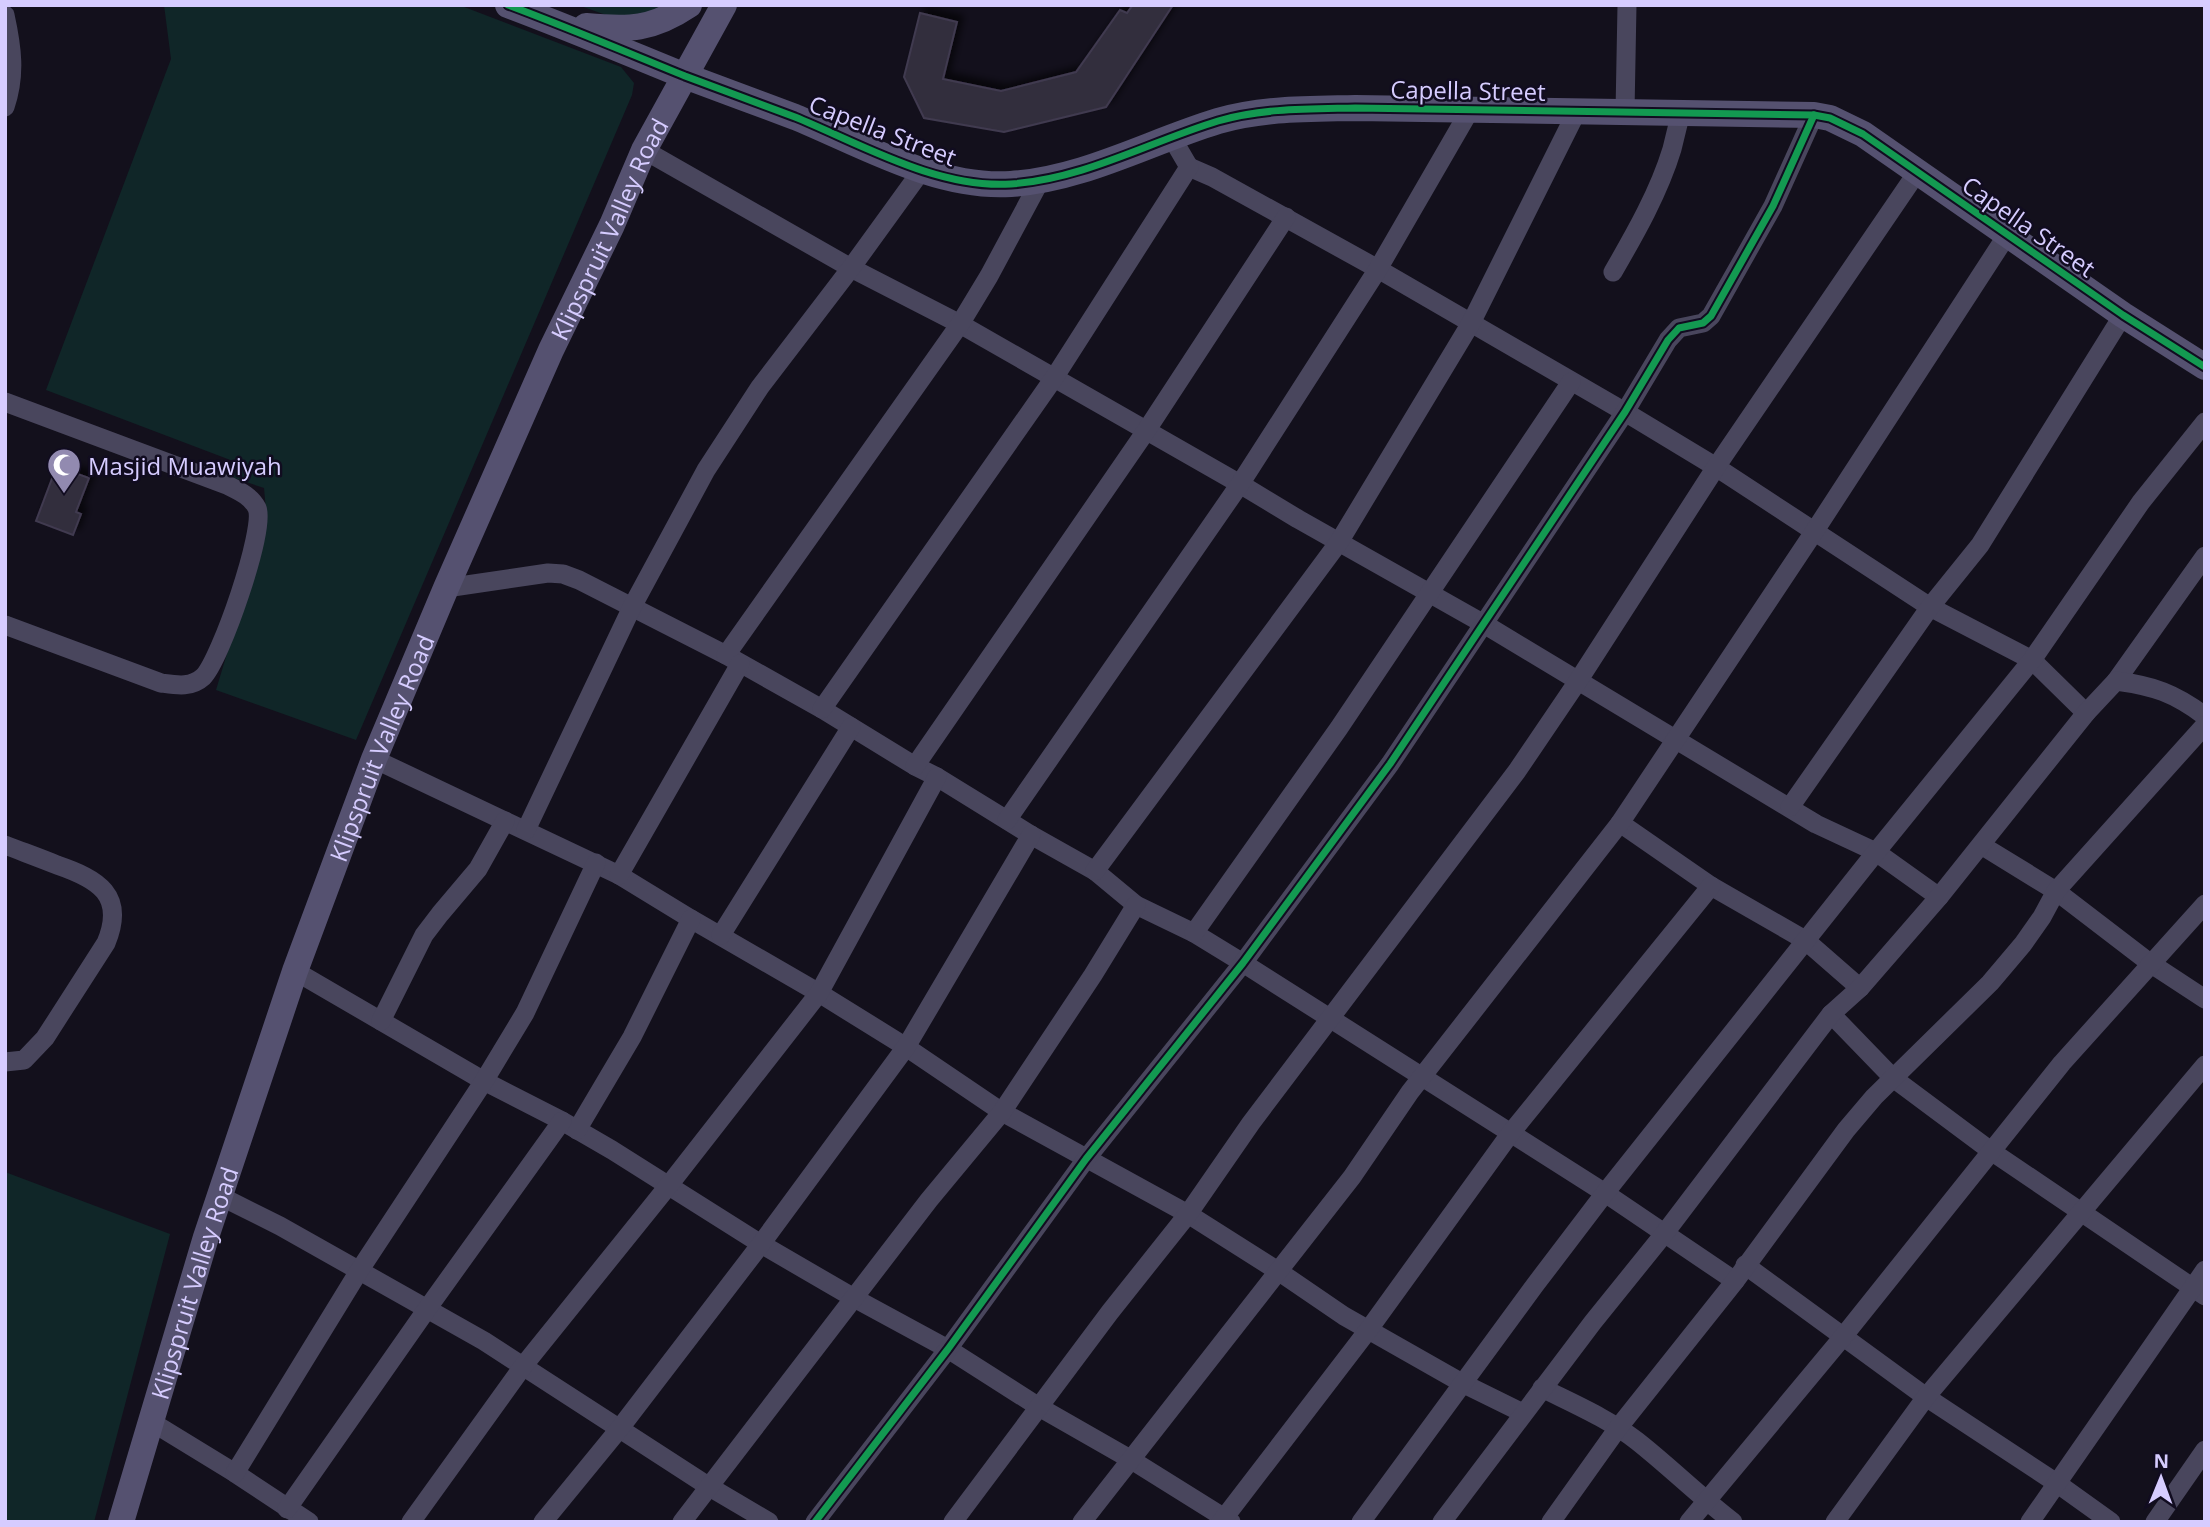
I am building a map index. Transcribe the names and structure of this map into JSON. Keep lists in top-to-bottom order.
{
  "streets": {
    "street": ["Capella Street", "Klipspruit Valley Road"]
  },
  "crossings": [
    ["Capella Street", "Klipspruit Valley Road"]
  ],
  "places": {
    "mosque": ["Masjid Muawiyah"]
  },
  "north": "top"
}
